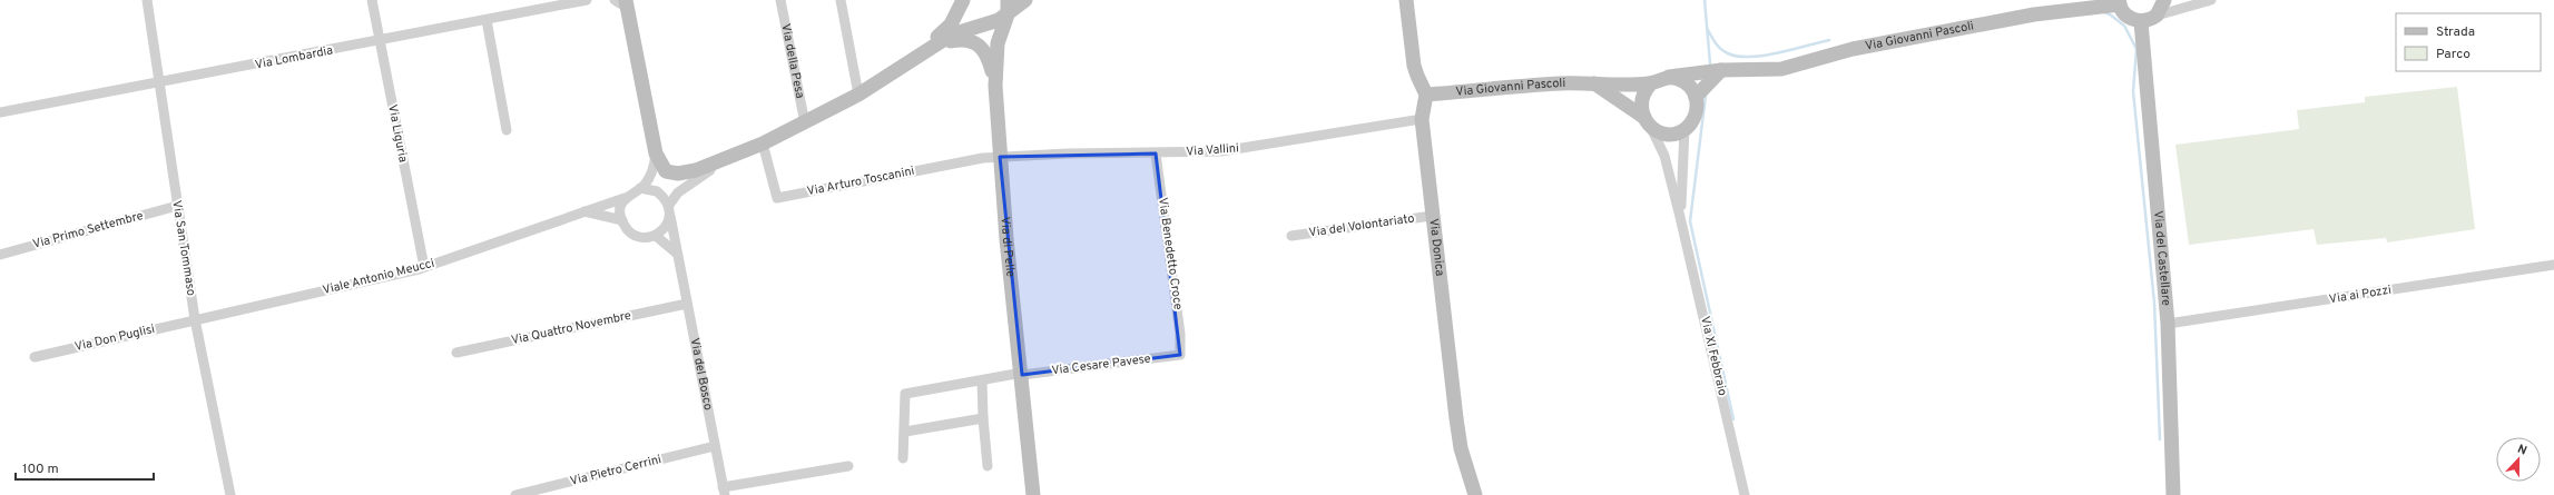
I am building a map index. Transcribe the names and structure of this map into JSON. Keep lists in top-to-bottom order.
{
  "streets": {
    "street": [
      "Via Giovanni Pascoli",
      "Via Lombardia",
      "Via della Pesa",
      "Via Liguria",
      "Via Vallini",
      "Via Arturo Toscanini",
      "Via del Volontariato",
      "Via Primo Settembre",
      "Via di Pelle",
      "Via Donica",
      "Via San Tommaso",
      "Via Benedetto Croce",
      "Via del Castellare",
      "Viale Antonio Meucci",
      "Via ai Pozzi",
      "Via Quattro Novembre",
      "Via Don Puglisi",
      "Via XI Febbraio",
      "Via Cesare Pavese",
      "Via del Bosco",
      "Via Pietro Cerrini"
    ]
  },
  "crossings": [
    ["Via Giovanni Pascoli", "Via Donica"],
    ["Via Giovanni Pascoli", "Via XI Febbraio"],
    ["Via Lombardia", "Via Liguria"],
    ["Via Lombardia", "Via San Tommaso"],
    ["Via Liguria", "Viale Antonio Meucci"],
    ["Via Vallini", "Via Arturo Toscanini"],
    ["Via Vallini", "Via di Pelle"],
    ["Via Vallini", "Via Donica"],
    ["Via Vallini", "Via Benedetto Croce"],
    ["Via Arturo Toscanini", "Via di Pelle"],
    ["Via del Volontariato", "Via Donica"],
    ["Via Primo Settembre", "Via San Tommaso"],
    ["Via di Pelle", "Via Cesare Pavese"],
    ["Via San Tommaso", "Viale Antonio Meucci"],
    ["Via San Tommaso", "Via Don Puglisi"],
    ["Via Benedetto Croce", "Via Cesare Pavese"],
    ["Via del Castellare", "Via ai Pozzi"],
    ["Viale Antonio Meucci", "Via Don Puglisi"],
    ["Viale Antonio Meucci", "Via del Bosco"],
    ["Via Quattro Novembre", "Via del Bosco"],
    ["Via del Bosco", "Via Pietro Cerrini"]
  ],
  "legend": ["Strada", "Parco"],
  "scale_bar": "100 m",
  "north": "top"
}
